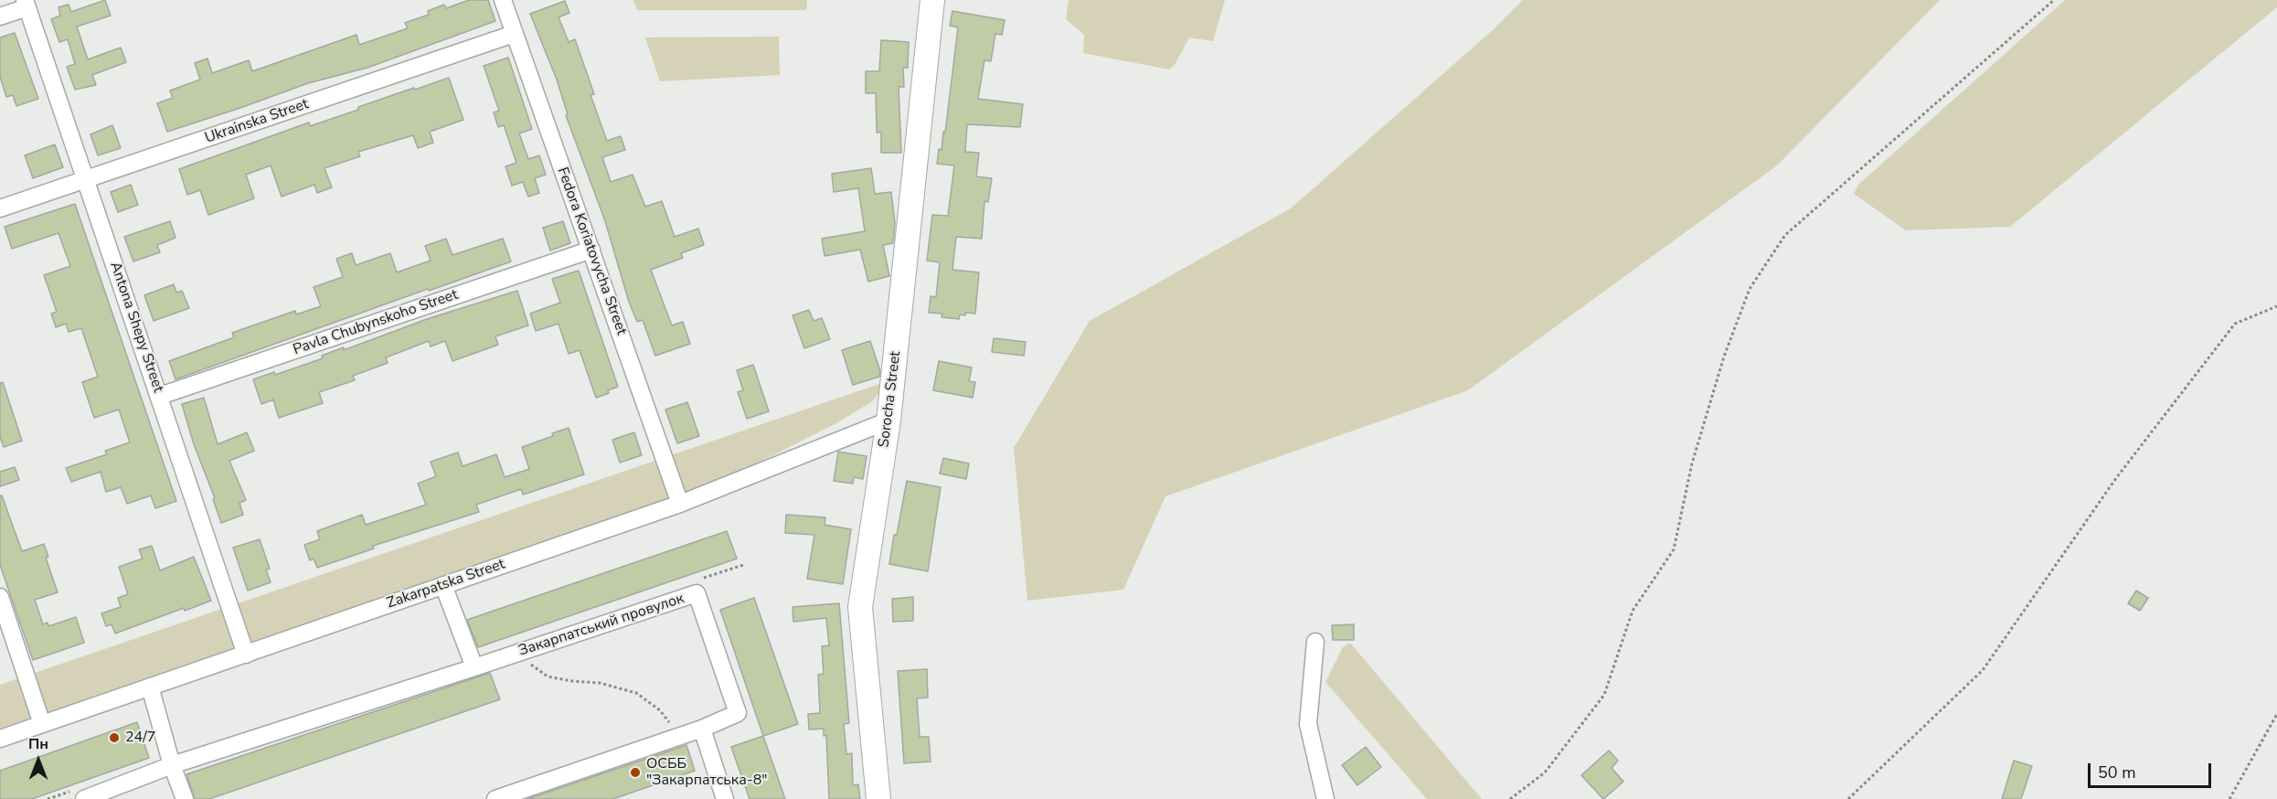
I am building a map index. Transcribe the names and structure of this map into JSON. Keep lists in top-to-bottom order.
{
  "streets": {
    "main road": ["Sorocha Street"],
    "street": [
      "Ukrainska Street",
      "Fedora Koriatovycha Street",
      "Pavla Chubynskoho Street",
      "Antona Shepy Street",
      "Zakarpatska Street",
      "Закарпатський провулок"
    ]
  },
  "crossings": [
    ["Ukrainska Street", "Fedora Koriatovycha Street"],
    ["Ukrainska Street", "Antona Shepy Street"],
    ["Fedora Koriatovycha Street", "Pavla Chubynskoho Street"],
    ["Fedora Koriatovycha Street", "Zakarpatska Street"],
    ["Pavla Chubynskoho Street", "Antona Shepy Street"],
    ["Antona Shepy Street", "Zakarpatska Street"],
    ["Sorocha Street", "Zakarpatska Street"]
  ],
  "places": ["24/7", "ОСББ \"Закарпатська-8\""],
  "scale_bar": "50 m",
  "north": "top"
}
